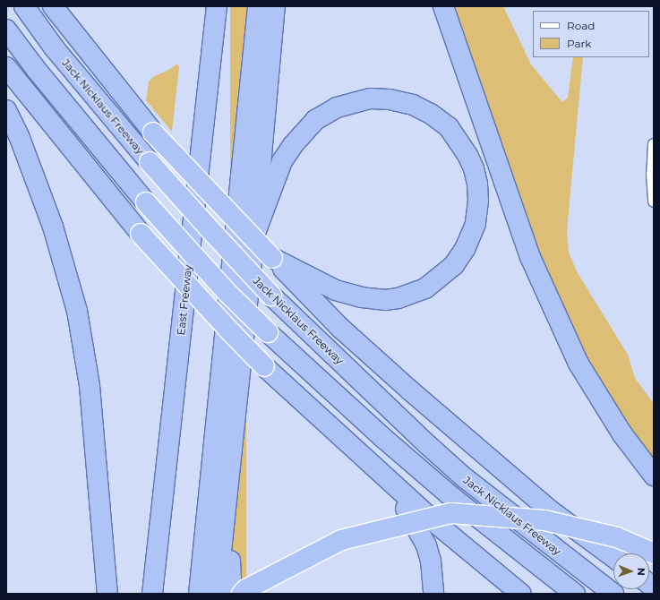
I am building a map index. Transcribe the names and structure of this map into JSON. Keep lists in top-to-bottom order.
{
  "streets": {
    "highway": ["Jack Nicklaus Freeway", "East Freeway"]
  },
  "legend": ["Road", "Park"],
  "north": "right"
}
